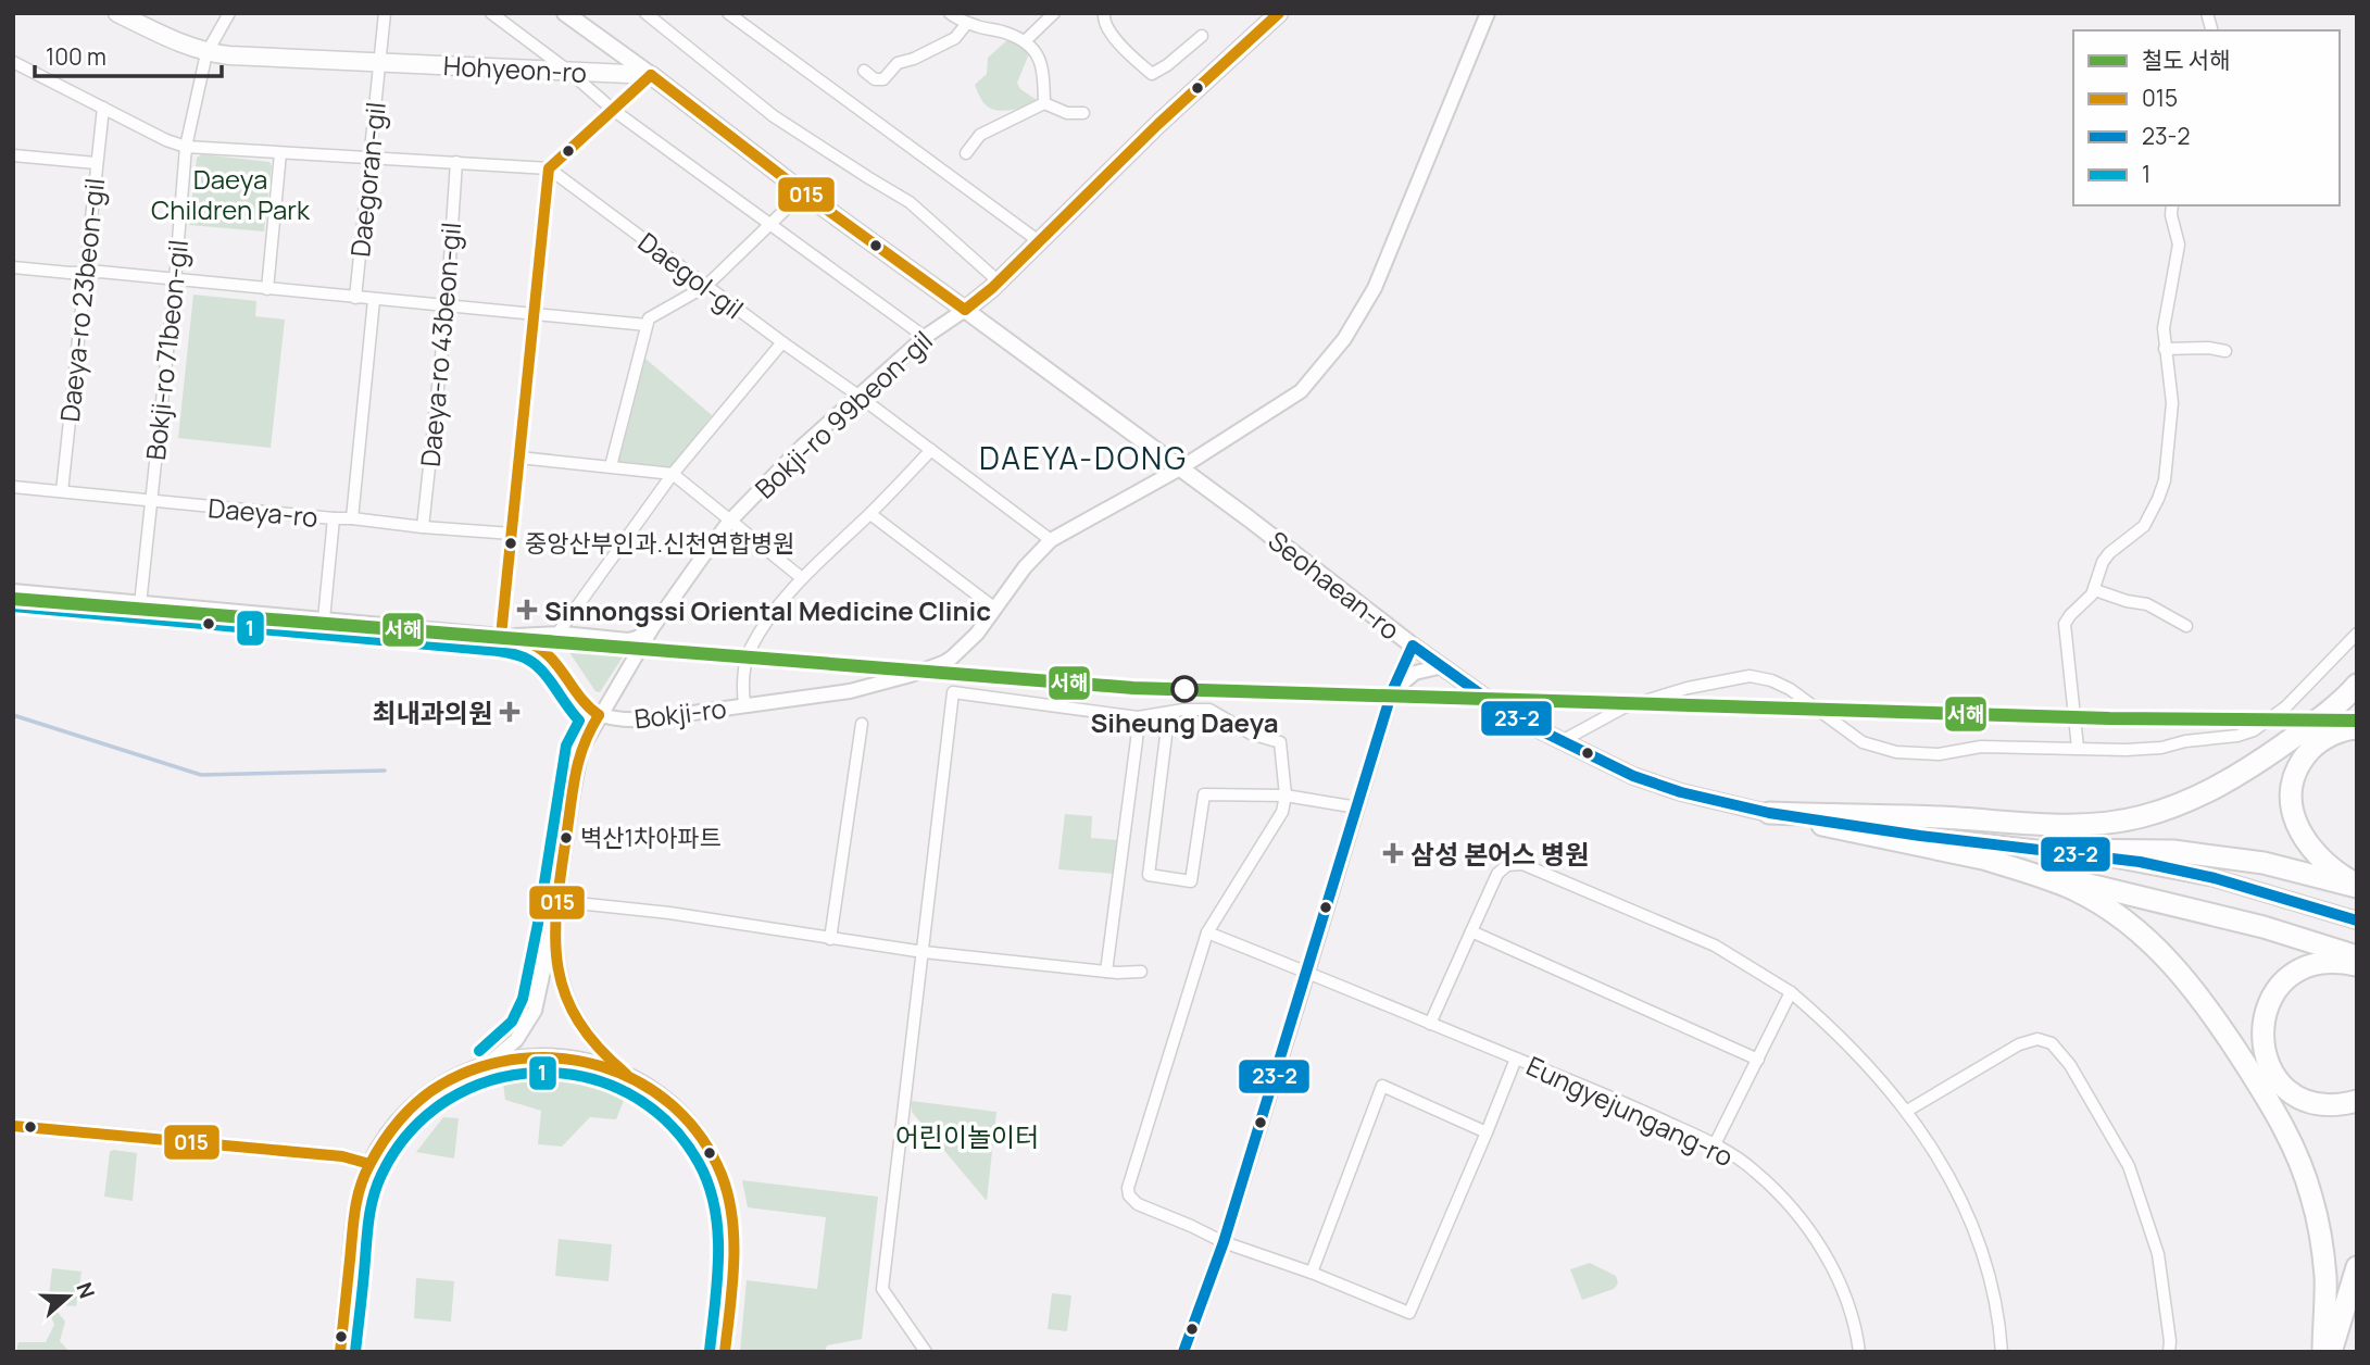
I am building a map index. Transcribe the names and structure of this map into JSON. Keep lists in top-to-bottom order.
{
  "streets": {
    "main road": ["Hohyeon-ro", "Seohaean-ro"],
    "street": [
      "Daegoran-gil",
      "Daegol-gil",
      "Daeya-ro 23beon-gil",
      "Daeya-ro 43beon-gil",
      "Bokji-ro 71beon-gil",
      "Bokji-ro 99beon-gil",
      "Daeya-ro",
      "Bokji-ro",
      "Eungyejungang-ro"
    ]
  },
  "crossings": [
    ["Hohyeon-ro", "Daegoran-gil"],
    ["Hohyeon-ro", "Bokji-ro 71beon-gil"],
    ["Hohyeon-ro", "Seohaean-ro"],
    ["Daegol-gil", "Bokji-ro 99beon-gil"],
    ["Daegol-gil", "Bokji-ro"],
    ["Daeya-ro 23beon-gil", "Daeya-ro"],
    ["Daeya-ro 43beon-gil", "Daeya-ro"],
    ["Bokji-ro 71beon-gil", "Daeya-ro"],
    ["Bokji-ro 71beon-gil", "Bokji-ro"],
    ["Bokji-ro 99beon-gil", "Seohaean-ro"],
    ["Bokji-ro 99beon-gil", "Bokji-ro"],
    ["Seohaean-ro", "Bokji-ro"]
  ],
  "districts": ["DAEYA-DONG"],
  "parks": ["Daeya Children Park", "어린이놀이터"],
  "places": {
    "other": ["중앙산부인과.신천연합병원", "Siheung Daeya", "벽산1차아파트"],
    "health": ["Sinnongssi Oriental Medicine Clinic", "최내과의원", "삼성 본어스 병원"]
  },
  "lines": [
    "transit line 015",
    "rail line 서해",
    "transit line 1",
    "transit line 23-2"
  ],
  "legend": [
    "철도 서해",
    "015",
    "23-2",
    "1"
  ],
  "scale_bar": "100 m",
  "north": "right"
}
